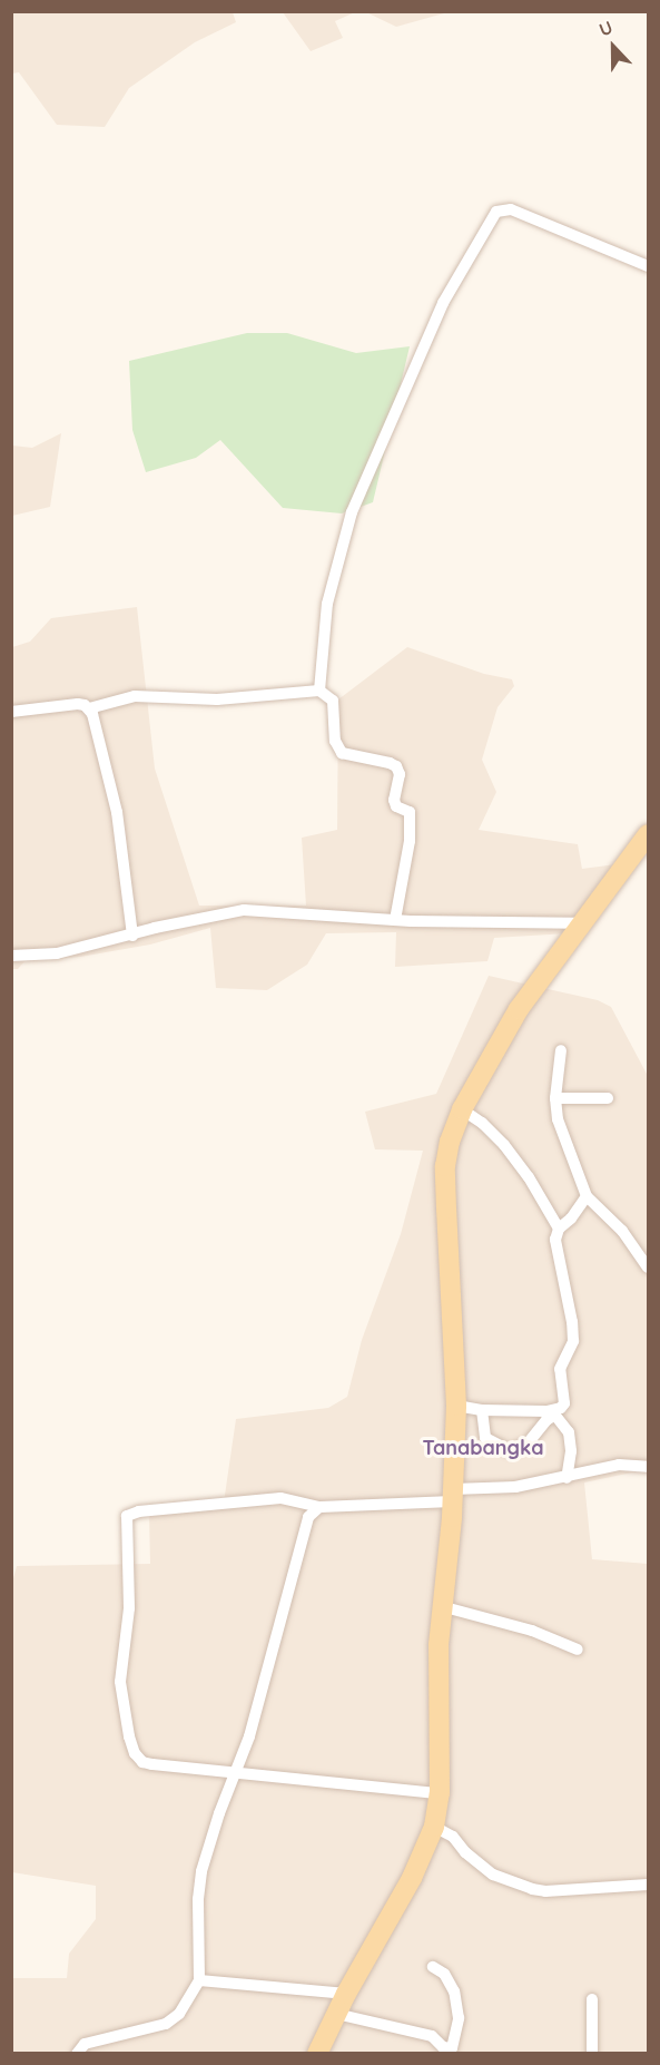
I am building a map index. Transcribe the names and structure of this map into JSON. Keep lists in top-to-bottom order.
{
  "districts": ["Tanabangka"],
  "north": "top"
}
